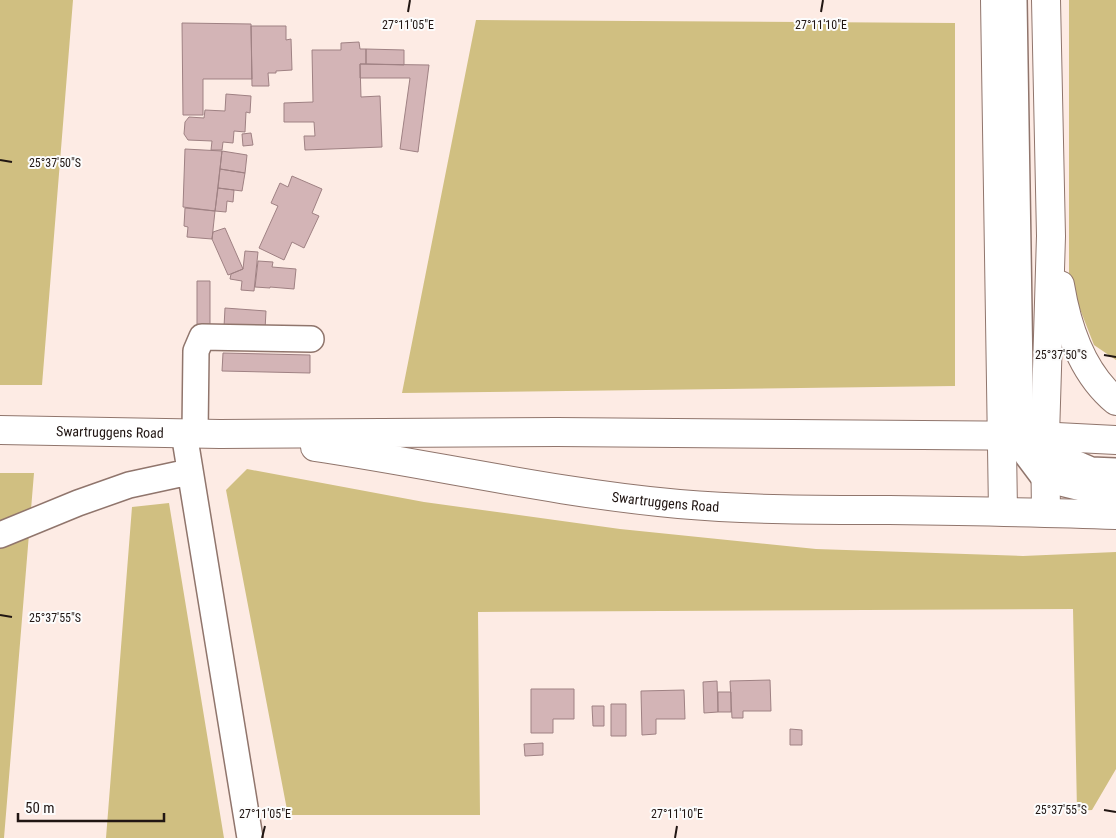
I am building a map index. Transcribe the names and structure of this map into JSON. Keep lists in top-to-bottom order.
{
  "streets": {
    "main road": ["Swartruggens Road"]
  },
  "scale_bar": "50 m",
  "coordinates": [
    "27°11'05\"E",
    "27°11'10\"E",
    "25°37'50\"S",
    "25°37'55\"S"
  ]
}
